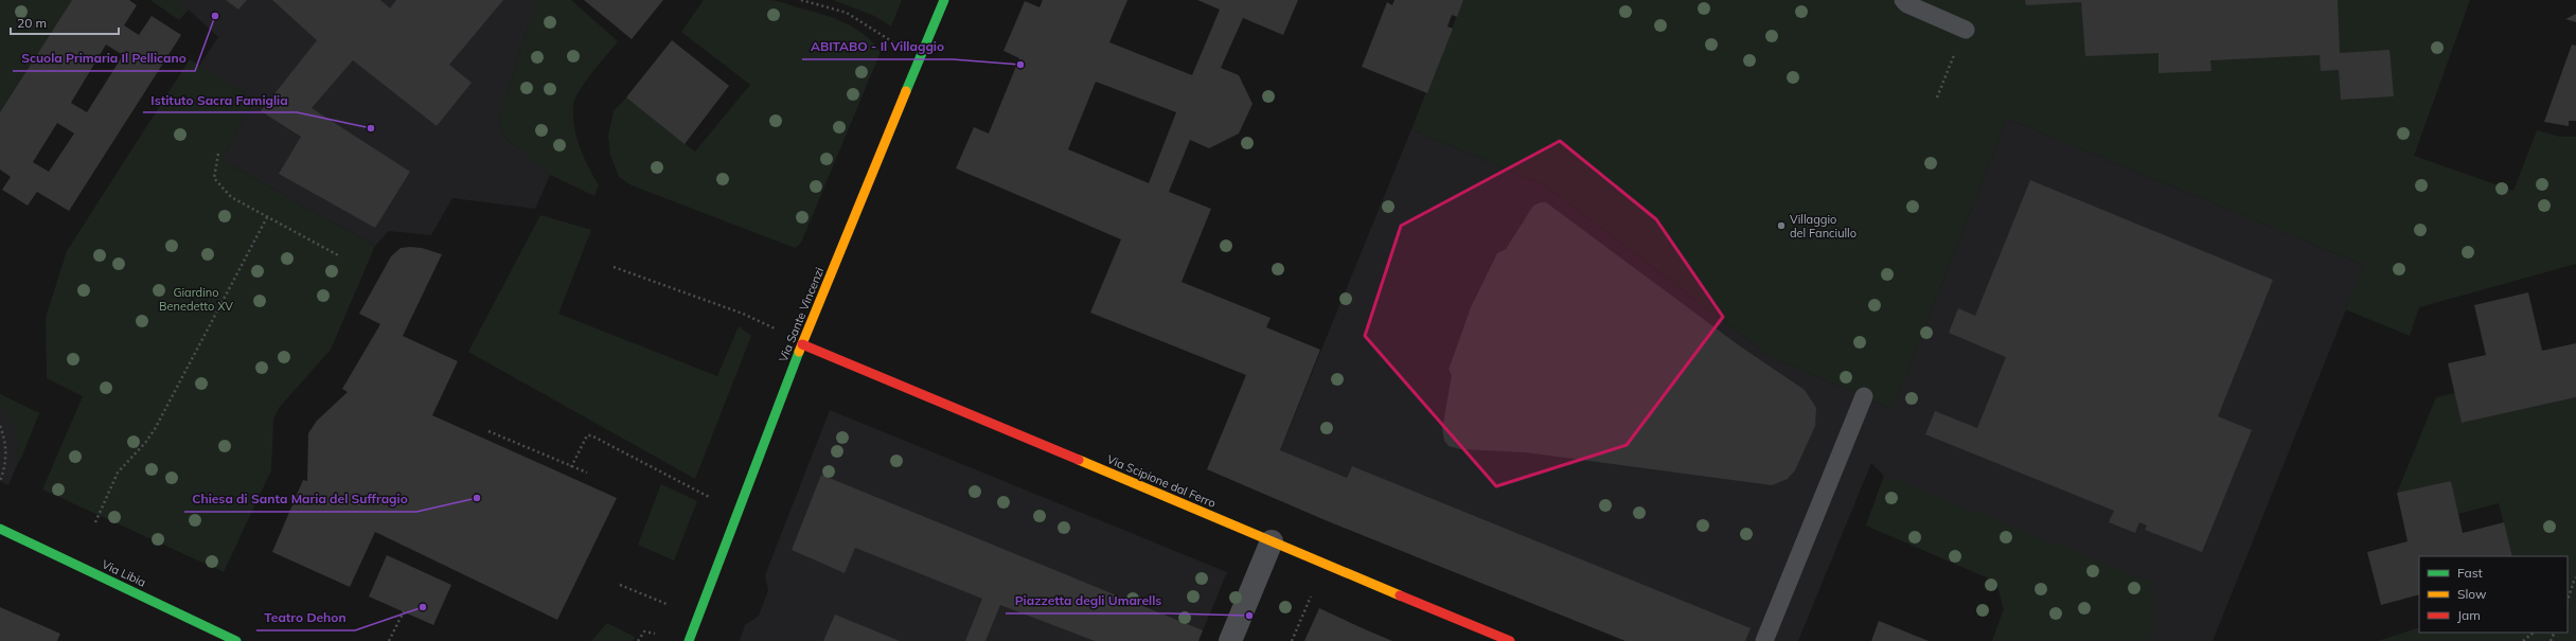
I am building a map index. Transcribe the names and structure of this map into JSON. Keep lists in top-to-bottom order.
{
  "streets": {
    "street": ["Via Sante Vincenzi", "Via Scipione dal Ferro", "Via Libia"]
  },
  "crossings": [
    ["Via Sante Vincenzi", "Via Scipione dal Ferro"]
  ],
  "parks": ["Giardino Benedetto XV"],
  "places": [
    "Scuola Primaria Il Pellicano",
    "ABITABO - Il Villaggio",
    "Istituto Sacra Famiglia",
    "Villaggio del Fanciullo",
    "Chiesa di Santa Maria del Suffragio",
    "Teatro Dehon",
    "Piazzetta degli Umarells"
  ],
  "legend": ["Fast", "Slow", "Jam"],
  "scale_bar": "20 m"
}
